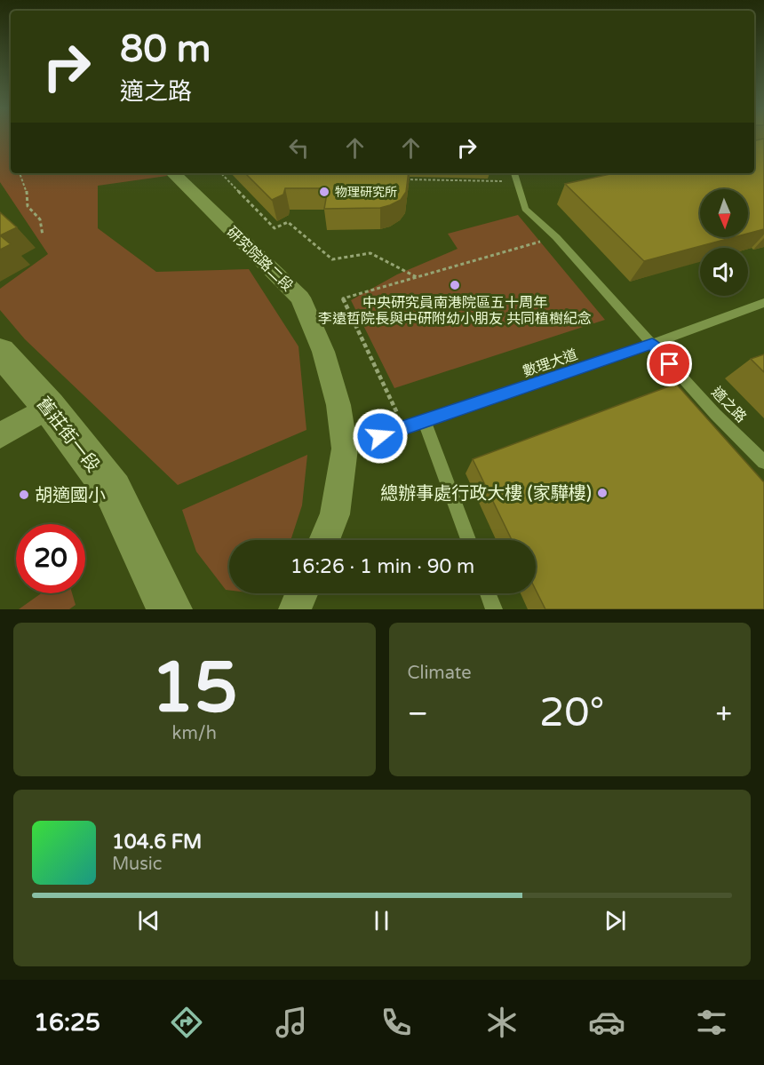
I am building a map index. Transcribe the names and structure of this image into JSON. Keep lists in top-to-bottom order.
{
  "streets": {
    "main road": ["舊莊街一段"],
    "street": ["研究院路二段"],
    "lane": ["數理大道", "適之路"]
  },
  "crossings": [
    ["研究院路二段", "數理大道"],
    ["數理大道", "適之路"]
  ],
  "places": [
    "物理研究所",
    "中央研究員南港院區五十周年 李遠哲院長與中研附幼小朋友 共同植樹紀念",
    "總辦事處行政大樓 (家驊樓)",
    "胡適國小"
  ],
  "north": "bottom",
  "page": {
    "turn": ["80 m", "適之路"],
    "limit": "20",
    "trip": "16:26 · 1 min · 90 m",
    "tile": [
      ["15", "km/h"],
      "Climate"
    ],
    "heat": ["−", "20°", "+"],
    "song": ["104.6 FM", "Music"],
    "tabs": "16:25"
  }
}
